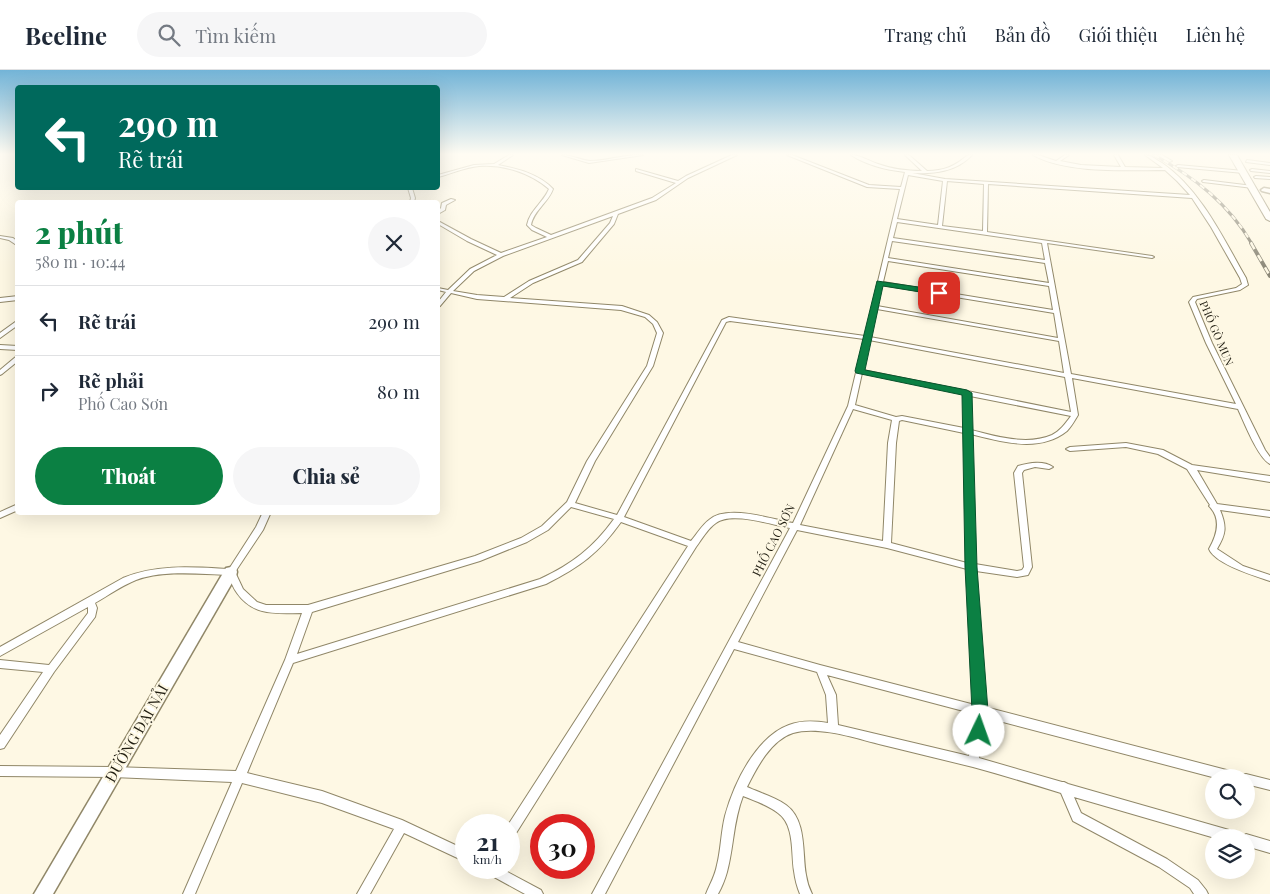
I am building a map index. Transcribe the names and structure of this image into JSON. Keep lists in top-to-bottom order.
{
  "streets": {
    "street": ["PHỐ GÒ MUN", "PHỐ CAO SƠN", "ĐƯỜNG ĐẠI NẢI"]
  },
  "page": {
    "header": "Beeline",
    "search": "Tìm kiếm",
    "nav": [
      "Trang chủ",
      "Bản đồ",
      "Giới thiệu",
      "Liên hệ"
    ],
    "turn": ["290 m", "Rẽ trái"],
    "heading": ["2 phút", "580 m · 10:44"],
    "list": [
      {
        "name": "Rẽ trái",
        "value": "290 m"
      },
      {
        "name": "Rẽ phải",
        "note": "Phố Cao Sơn",
        "value": "80 m"
      }
    ],
    "buttons": ["Thoát", "Chia sẻ"],
    "speed": "21 km/h",
    "limit": "30"
  }
}
